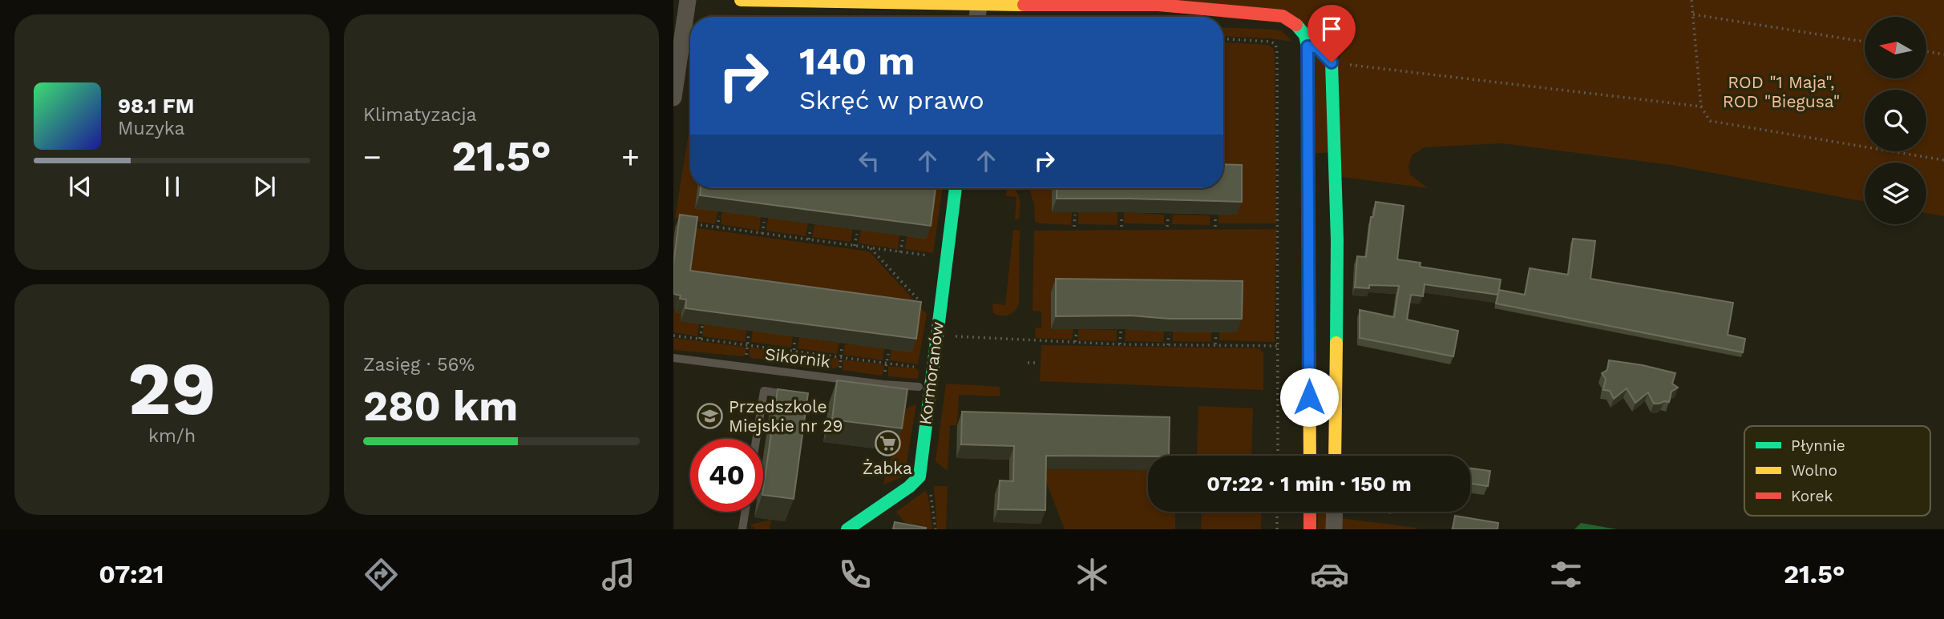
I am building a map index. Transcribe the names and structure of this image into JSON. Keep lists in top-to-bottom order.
{
  "streets": {
    "street": ["Kormoranów"],
    "lane": ["Sikornik"]
  },
  "parks": ["ROD \"1 Maja\", ROD \"Biegusa\""],
  "places": {
    "school or university": ["Przedszkole Miejskie nr 29"],
    "supermarket": ["Żabka"]
  },
  "legend": ["Płynnie", "Wolno", "Korek"],
  "north": "left",
  "page": {
    "tile": [
      "Klimatyzacja",
      ["29", "km/h"],
      ["Zasięg · 56%", "280 km"]
    ],
    "turn": ["140 m", "Skręć w prawo"],
    "song": ["98.1 FM", "Muzyka"],
    "heat": ["−", "21.5°", "+"],
    "limit": "40",
    "trip": "07:22 · 1 min · 150 m",
    "tabs": ["07:21", "21.5°"]
  }
}
